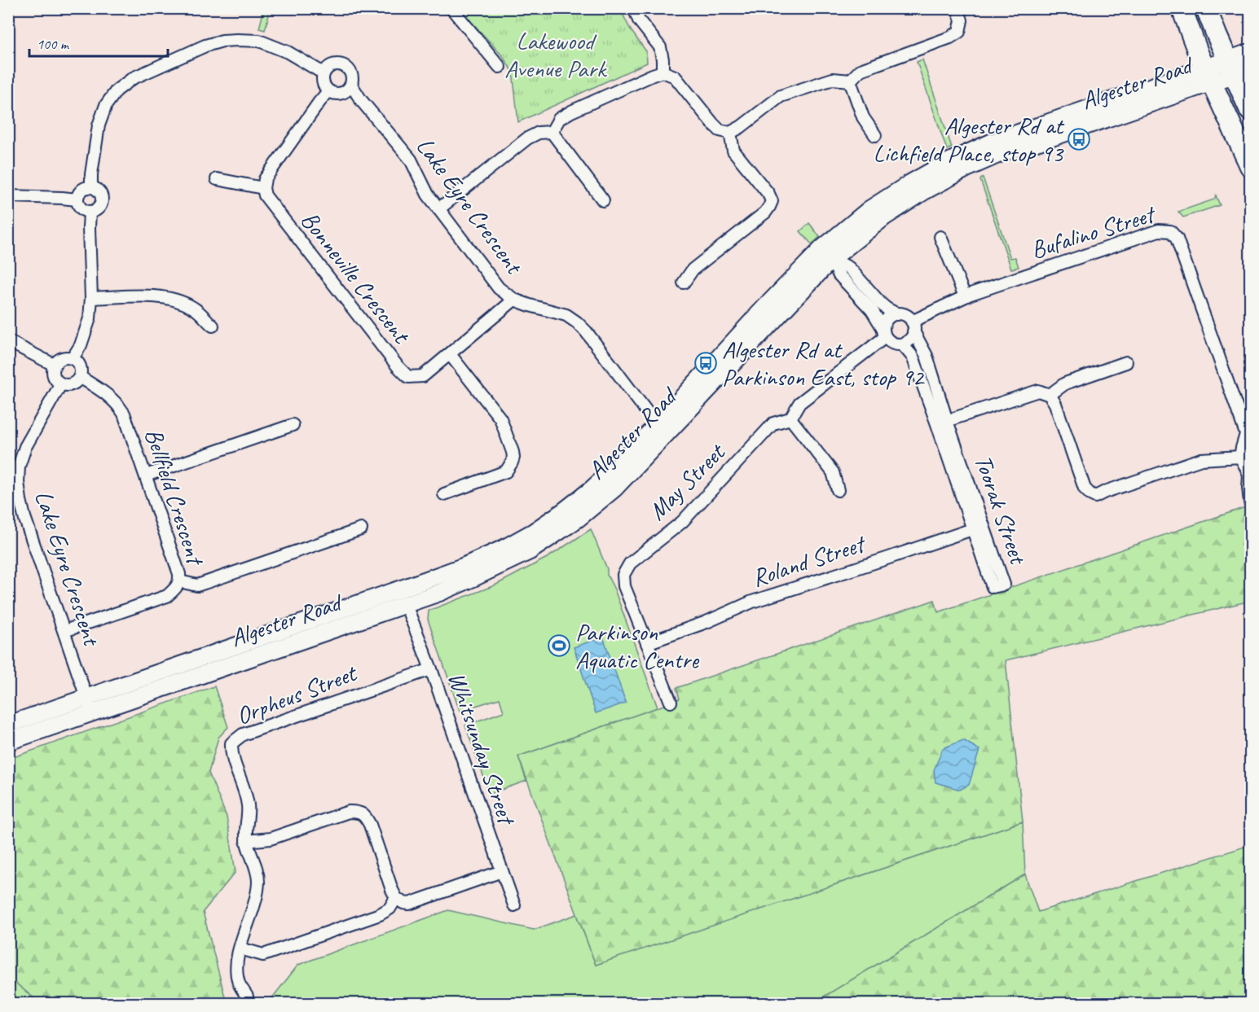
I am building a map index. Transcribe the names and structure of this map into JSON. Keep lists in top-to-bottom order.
{
  "streets": {
    "main road": ["Algester Road"],
    "street": [
      "Lake Eyre Crescent",
      "Bufalino Street",
      "Bonneville Crescent",
      "May Street",
      "Bellfield Crescent",
      "Toorak Street",
      "Roland Street",
      "Orpheus Street",
      "Whitsunday Street"
    ]
  },
  "crossings": [
    ["Algester Road", "Lake Eyre Crescent"],
    ["Algester Road", "Whitsunday Street"],
    ["Lake Eyre Crescent", "Bonneville Crescent"],
    ["Lake Eyre Crescent", "Bellfield Crescent"],
    ["Bufalino Street", "May Street"],
    ["Bufalino Street", "Toorak Street"],
    ["May Street", "Toorak Street"],
    ["May Street", "Roland Street"],
    ["Toorak Street", "Roland Street"],
    ["Orpheus Street", "Whitsunday Street"]
  ],
  "parks": ["Lakewood Avenue Park"],
  "places": {
    "bus stop": ["Algester Rd at Lichfield Place, stop 93", "Algester Rd at Parkinson East, stop 92"],
    "sports": ["Parkinson Aquatic Centre"]
  },
  "scale_bar": "100 m"
}
